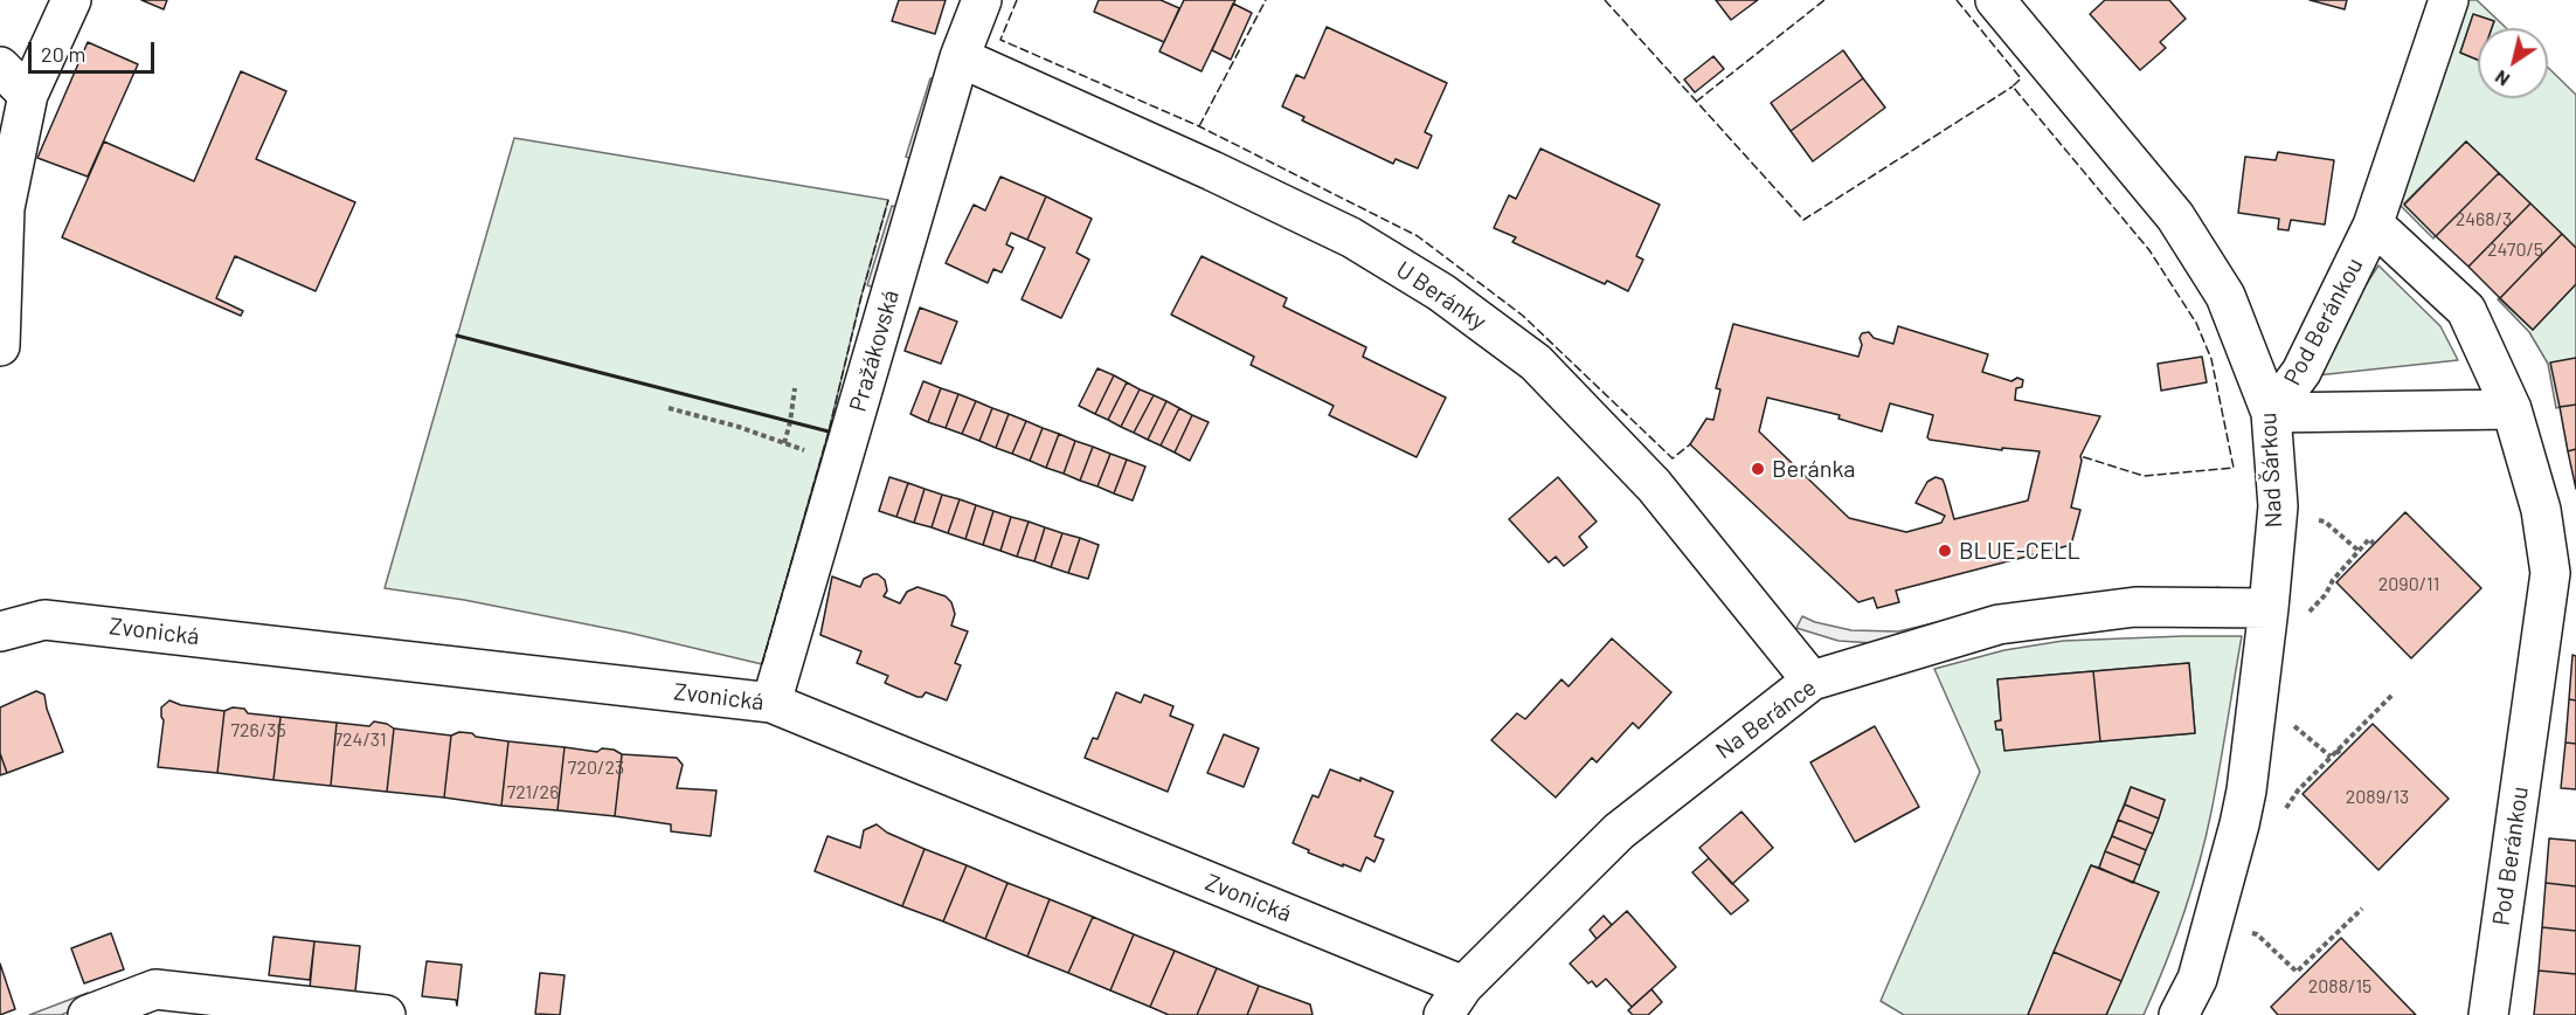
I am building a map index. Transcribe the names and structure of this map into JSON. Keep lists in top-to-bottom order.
{
  "streets": {
    "street": [
      "U Beránky",
      "Pod Beránkou",
      "Pražákovská",
      "Nad Šárkou",
      "Zvonická",
      "Na Beránce"
    ]
  },
  "crossings": [
    ["U Beránky", "Pražákovská"],
    ["U Beránky", "Na Beránce"],
    ["Pod Beránkou", "Nad Šárkou"],
    ["Pražákovská", "Zvonická"],
    ["Nad Šárkou", "Na Beránce"],
    ["Zvonická", "Na Beránce"]
  ],
  "places": ["Beránka", "BLUE-CELL"],
  "house_numbers": [
    "2468/3",
    "2470/5",
    "2090/11",
    "726/35",
    "724/31",
    "720/23",
    "721/26",
    "2089/13",
    "2088/15"
  ],
  "scale_bar": "20 m",
  "north": "bottom left"
}
